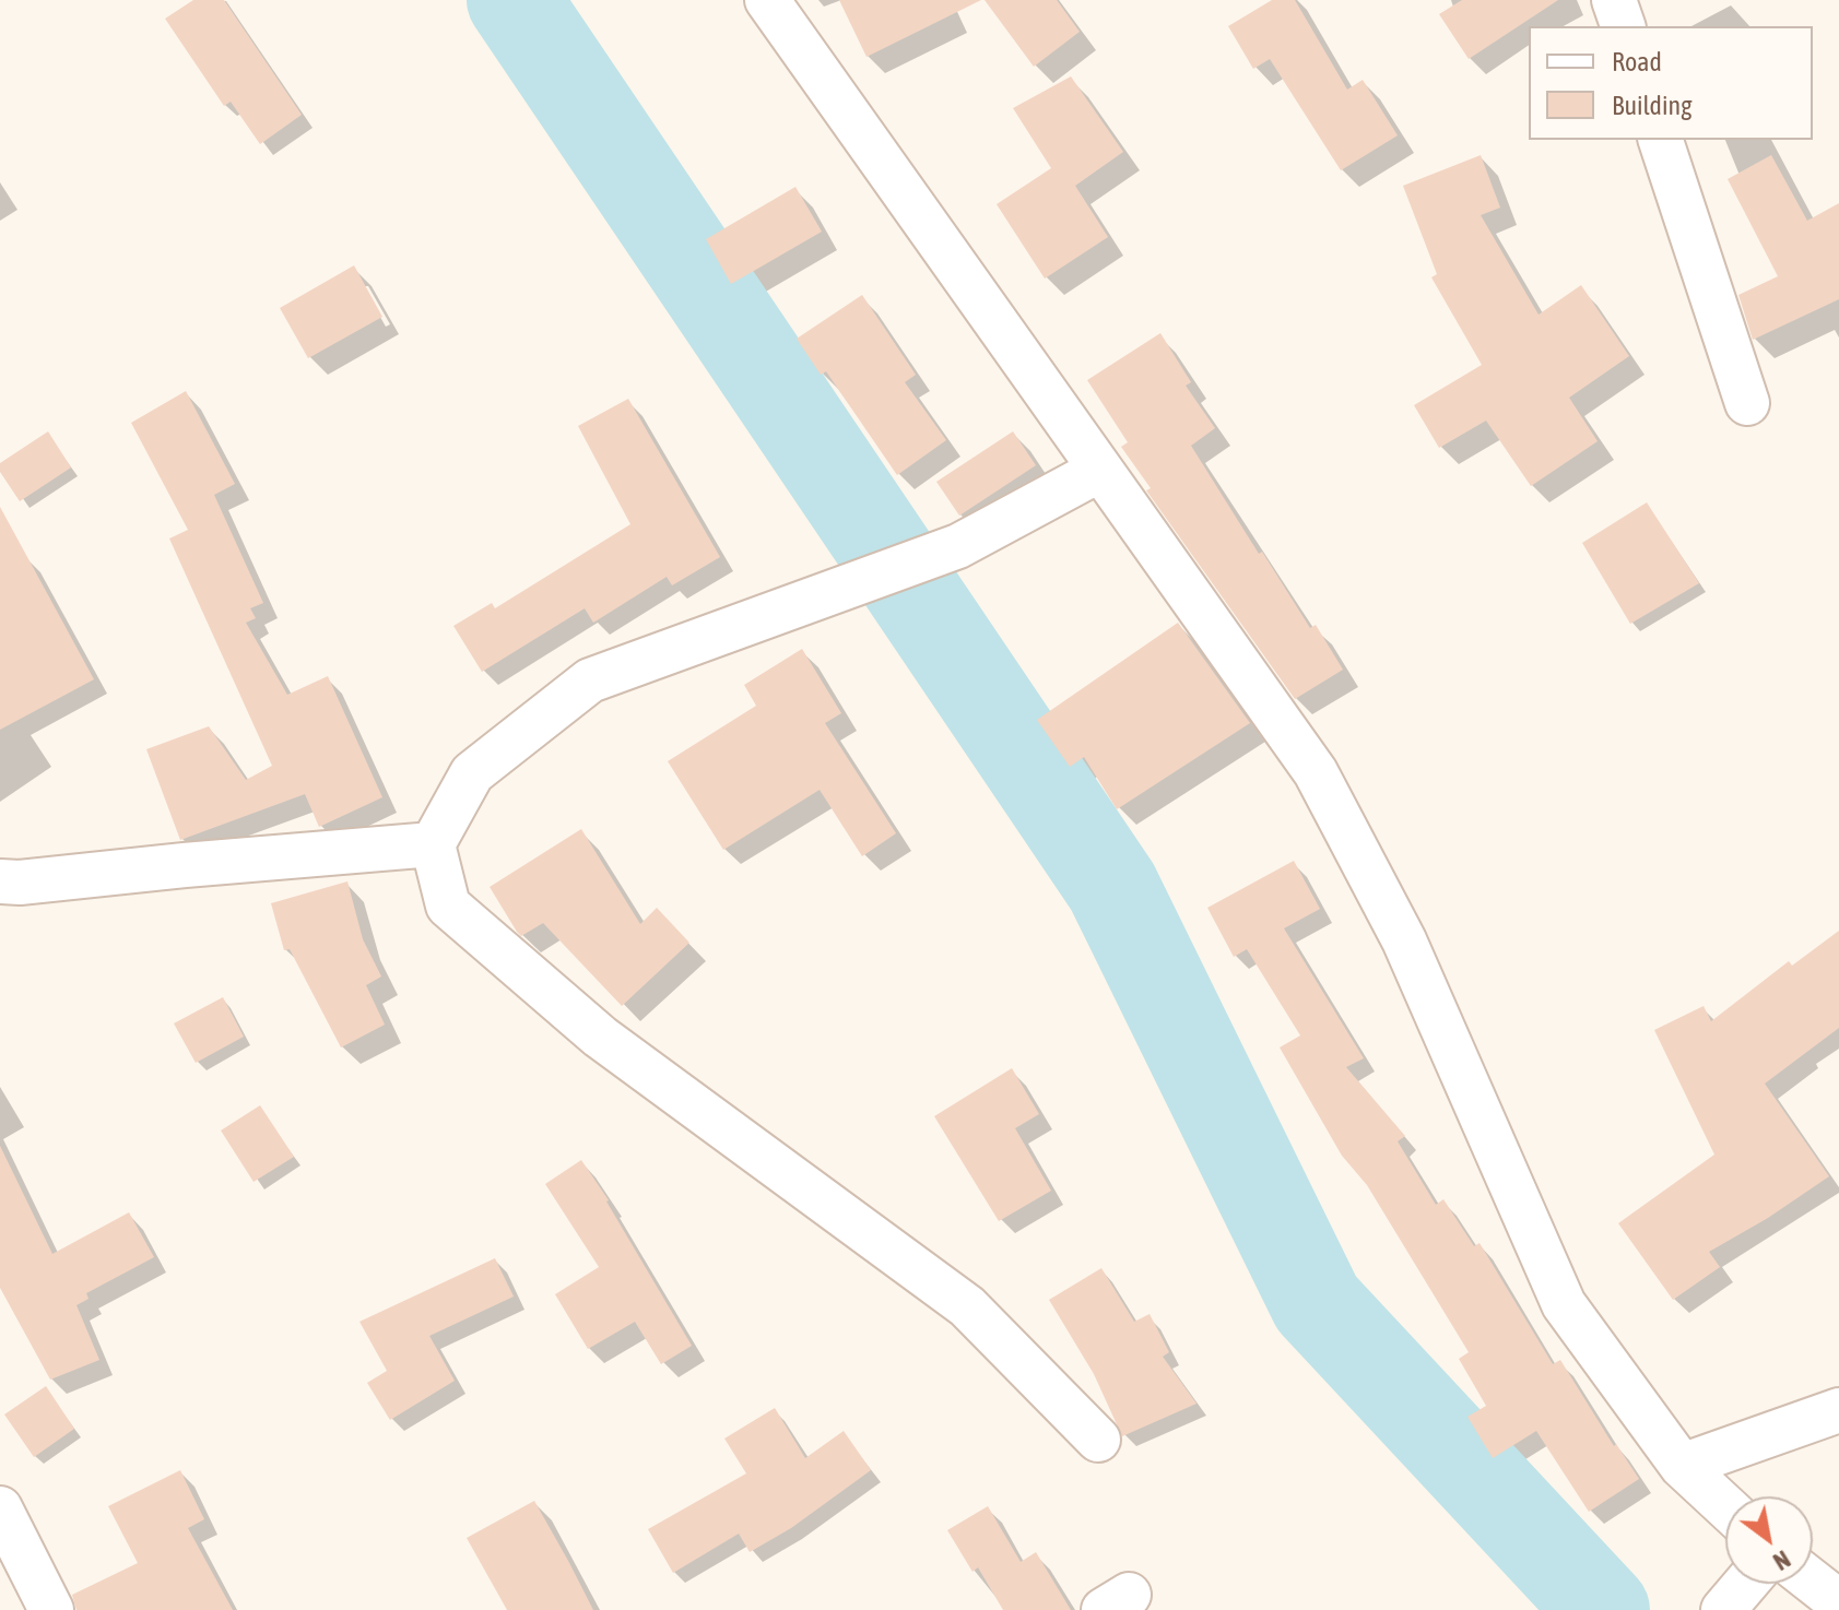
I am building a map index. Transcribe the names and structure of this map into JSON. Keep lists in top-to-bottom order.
{
  "legend": ["Road", "Building"],
  "north": "bottom right"
}
